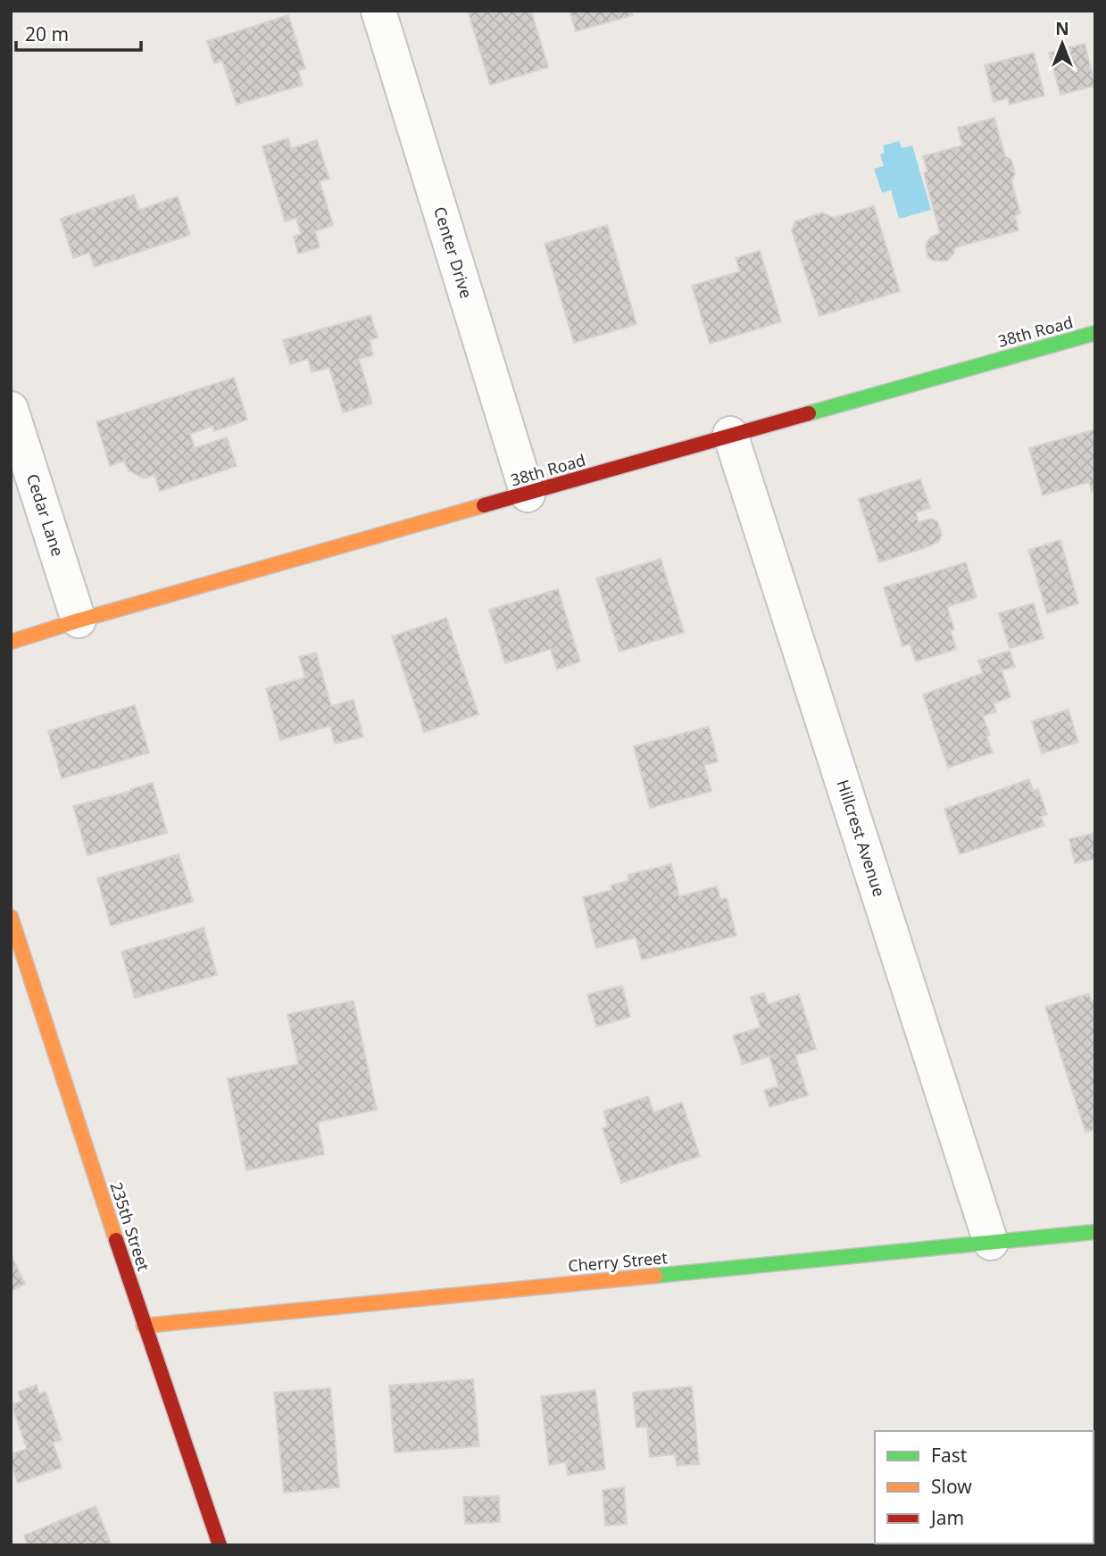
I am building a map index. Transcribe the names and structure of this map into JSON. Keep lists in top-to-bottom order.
{
  "streets": {
    "street": [
      "Center Drive",
      "38th Road",
      "Cedar Lane",
      "Hillcrest Avenue",
      "235th Street",
      "Cherry Street"
    ]
  },
  "crossings": [
    ["Center Drive", "38th Road"],
    ["38th Road", "Cedar Lane"],
    ["38th Road", "Hillcrest Avenue"],
    ["Hillcrest Avenue", "Cherry Street"],
    ["235th Street", "Cherry Street"]
  ],
  "legend": ["Fast", "Slow", "Jam"],
  "scale_bar": "20 m",
  "north": "top"
}
